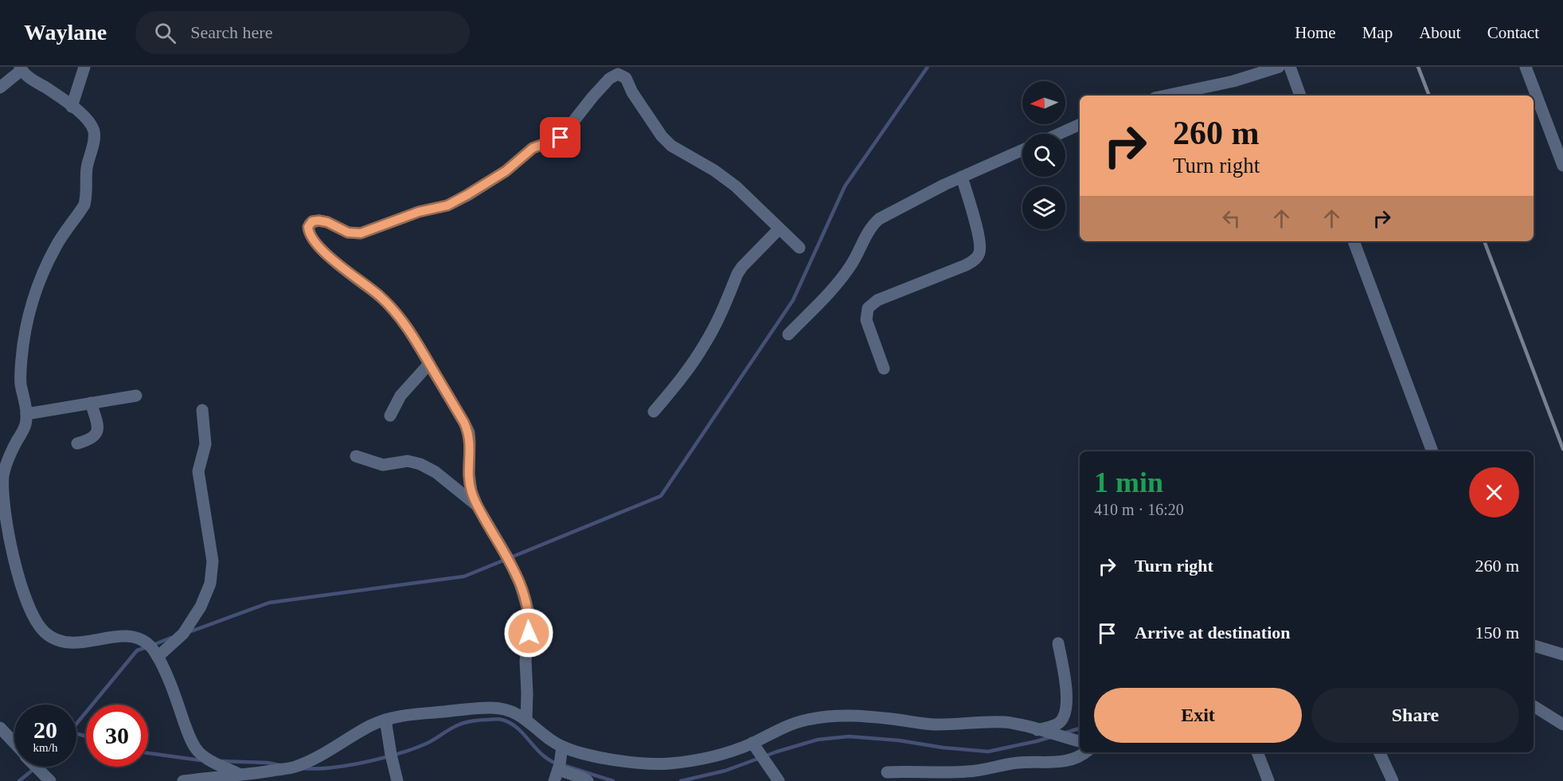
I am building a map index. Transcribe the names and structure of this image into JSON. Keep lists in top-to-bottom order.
{
  "north": "left",
  "page": {
    "header": "Waylane",
    "search": "Search here",
    "nav": [
      "Home",
      "Map",
      "About",
      "Contact"
    ],
    "turn": ["260 m", "Turn right"],
    "heading": ["1 min", "410 m · 16:20"],
    "list": [
      {
        "name": "Turn right",
        "value": "260 m"
      },
      {
        "name": "Arrive at destination",
        "value": "150 m"
      }
    ],
    "buttons": ["Exit", "Share"],
    "speed": "20 km/h",
    "limit": "30"
  }
}
